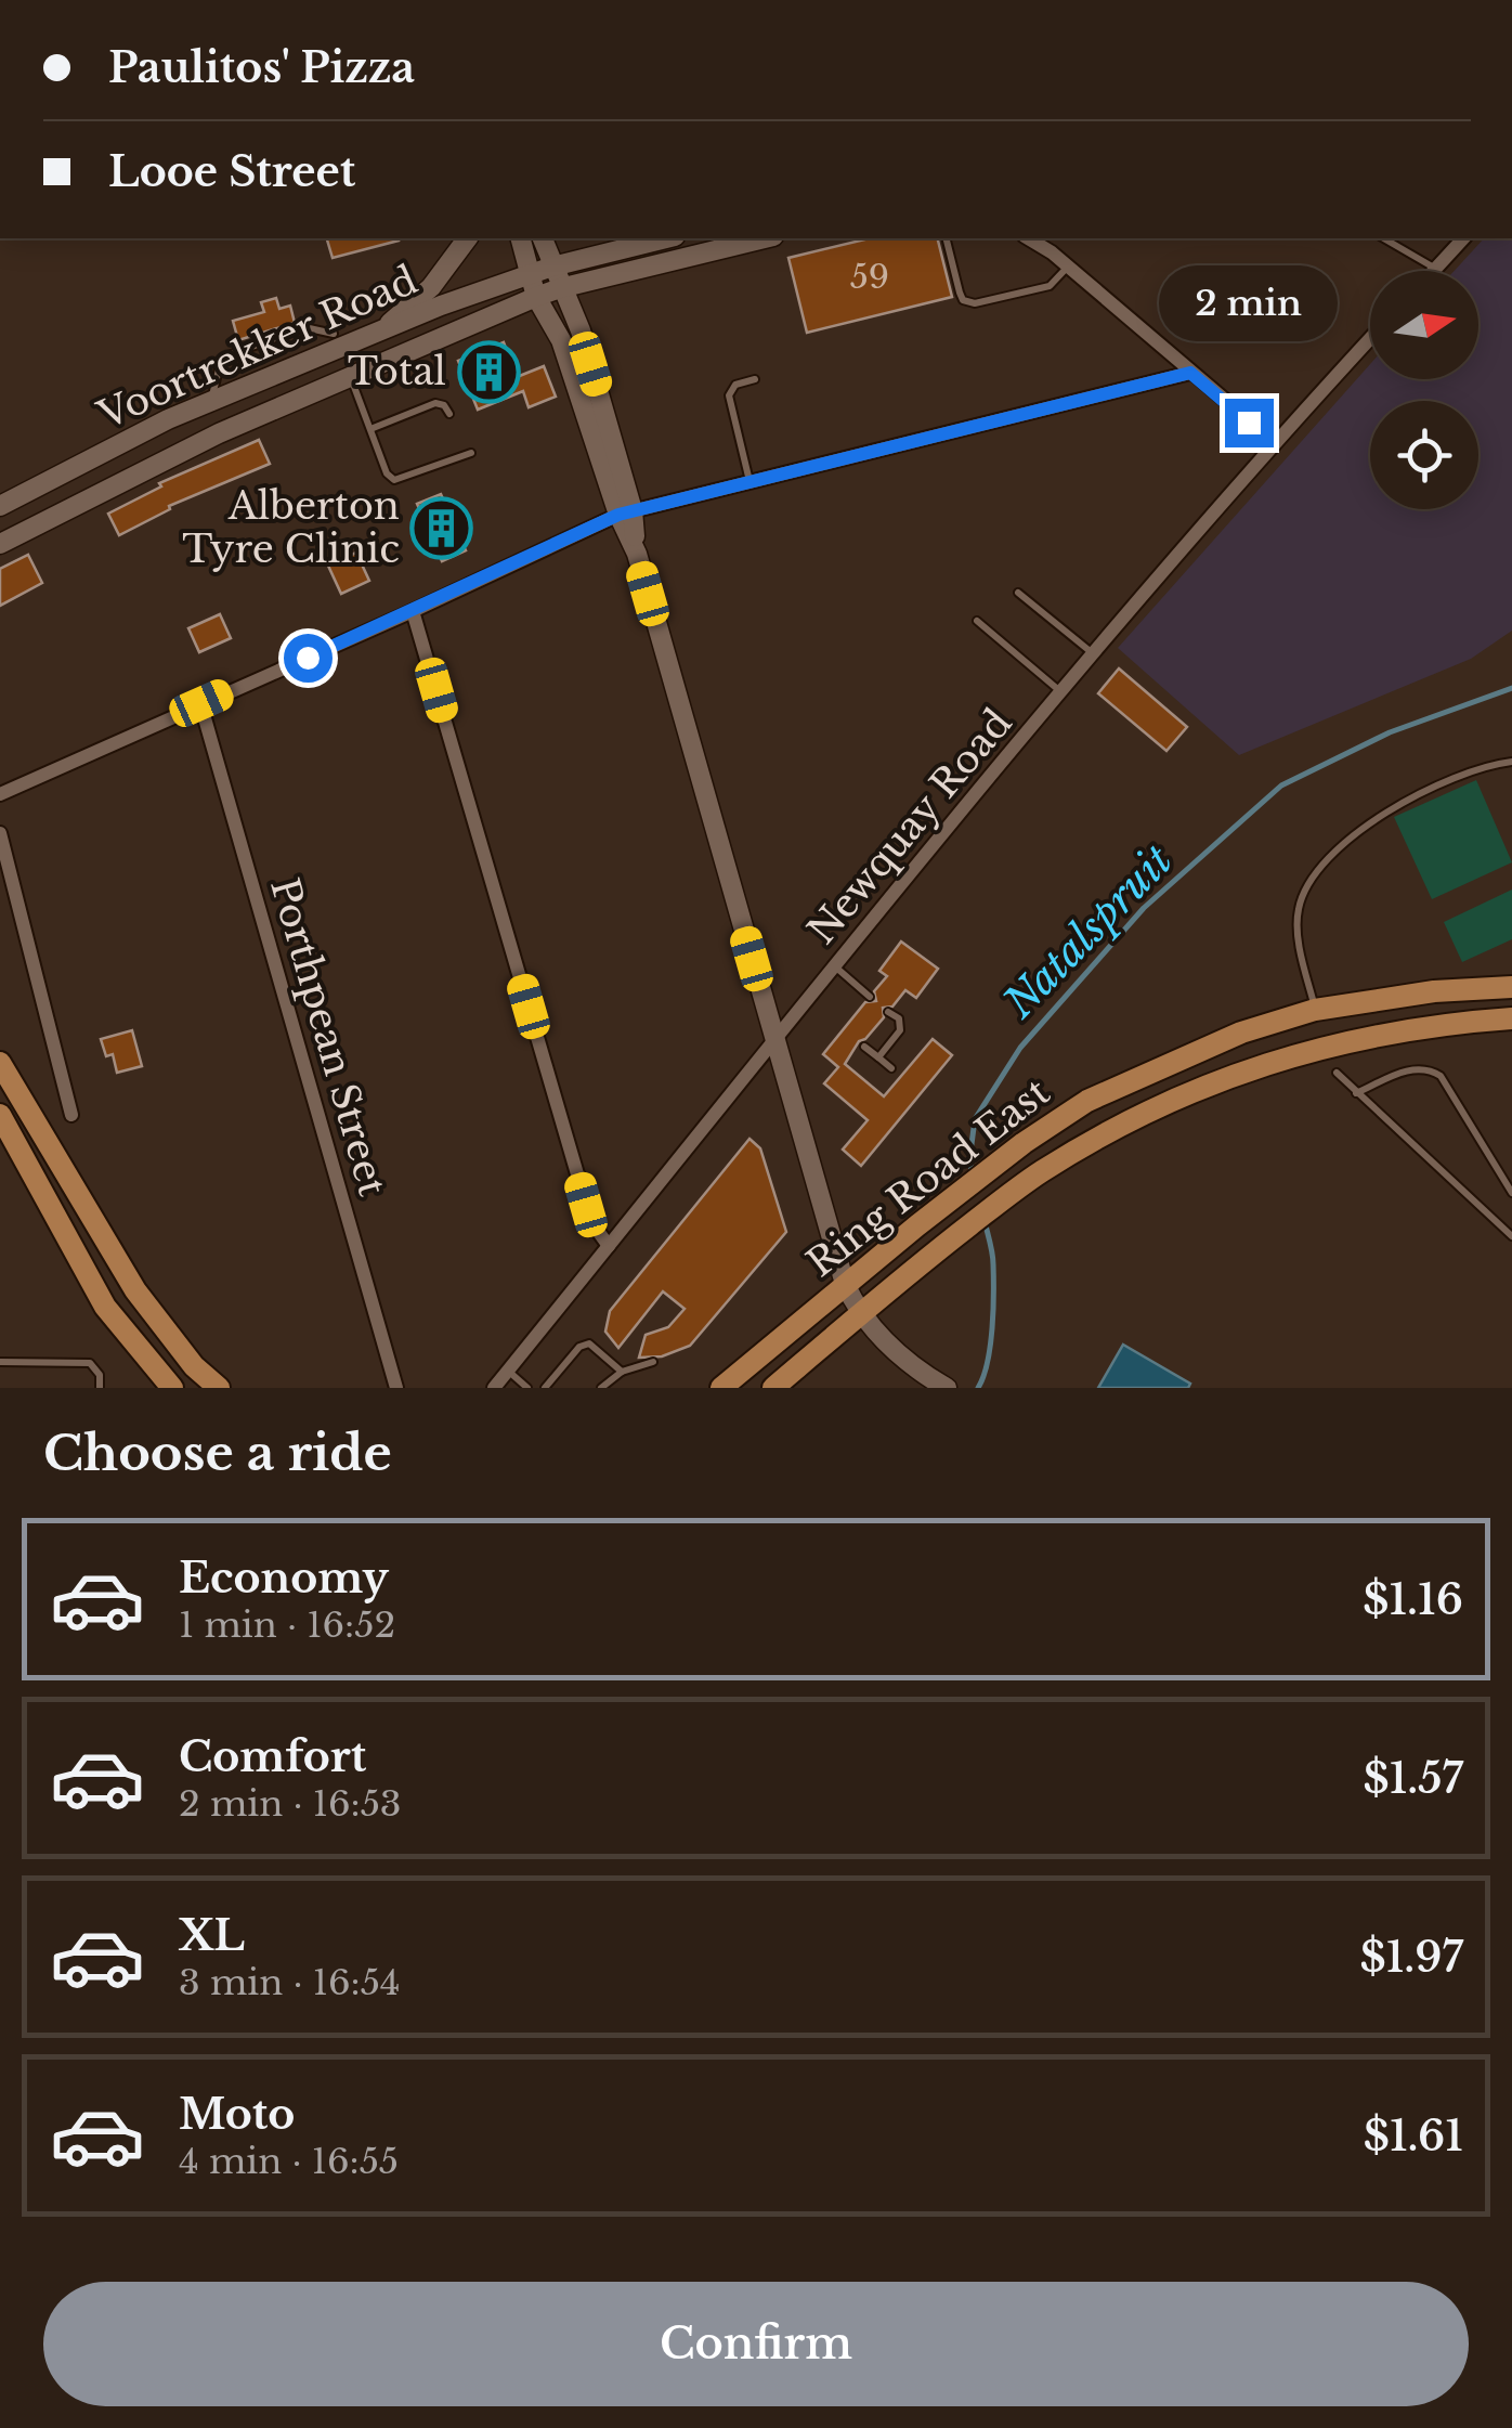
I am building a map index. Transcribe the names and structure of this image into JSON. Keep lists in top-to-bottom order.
{
  "streets": {
    "main road": ["Ring Road East"],
    "street": ["Voortrekker Road", "Newquay Road", "Porthpean Street"]
  },
  "water": ["Natalspruit"],
  "places": {
    "building": ["Total", "Alberton Tyre Clinic"]
  },
  "house_numbers": ["59"],
  "north": "right",
  "page": {
    "banner": ["Paulitos' Pizza", "Looe Street"],
    "bubble": "2 min",
    "heading": "Choose a ride",
    "list": [
      {
        "name": "Economy",
        "note": "1 min · 16:52",
        "value": "$1.16"
      },
      {
        "name": "Comfort",
        "note": "2 min · 16:53",
        "value": "$1.57"
      },
      {
        "name": "XL",
        "note": "3 min · 16:54",
        "value": "$1.97"
      },
      {
        "name": "Moto",
        "note": "4 min · 16:55",
        "value": "$1.61"
      }
    ],
    "buttons": "Confirm"
  }
}
